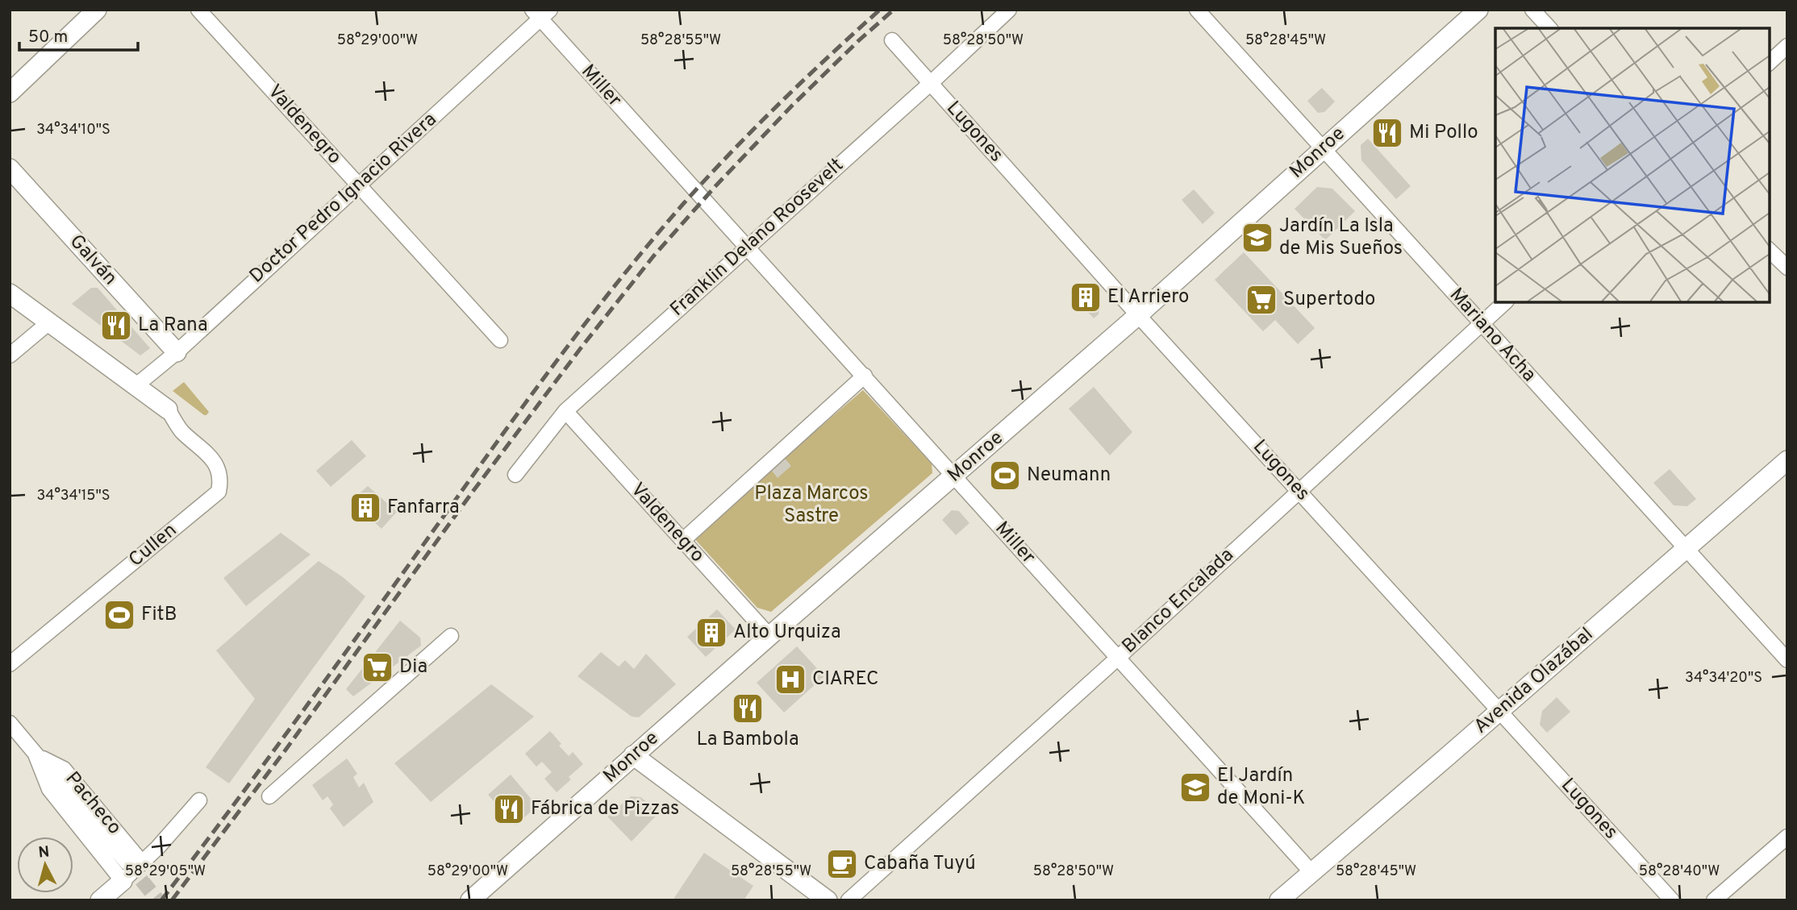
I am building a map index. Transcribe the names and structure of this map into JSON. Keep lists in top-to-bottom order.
{
  "streets": {
    "main road": ["Monroe", "Galván", "Avenida Olazábal"],
    "street": [
      "Miller",
      "Valdenegro",
      "Lugones",
      "Doctor Pedro Ignacio Rivera",
      "Franklin Delano Roosevelt",
      "Mariano Acha",
      "Cullen",
      "Blanco Encalada",
      "Pacheco"
    ]
  },
  "crossings": [
    ["Miller", "Monroe"],
    ["Miller", "Doctor Pedro Ignacio Rivera"],
    ["Miller", "Franklin Delano Roosevelt"],
    ["Miller", "Blanco Encalada"],
    ["Miller", "Avenida Olazábal"],
    ["Valdenegro", "Monroe"],
    ["Valdenegro", "Doctor Pedro Ignacio Rivera"],
    ["Valdenegro", "Franklin Delano Roosevelt"],
    ["Lugones", "Monroe"],
    ["Lugones", "Franklin Delano Roosevelt"],
    ["Lugones", "Blanco Encalada"],
    ["Lugones", "Avenida Olazábal"],
    ["Monroe", "Mariano Acha"],
    ["Doctor Pedro Ignacio Rivera", "Galván"],
    ["Mariano Acha", "Blanco Encalada"],
    ["Mariano Acha", "Avenida Olazábal"]
  ],
  "parks": ["Plaza Marcos Sastre"],
  "places": {
    "restaurant": [
      "Mi Pollo",
      "La Rana",
      "La Bambola",
      "Fábrica de Pizzas"
    ],
    "school or university": ["Jardín La Isla de Mis Sueños", "El Jardín de Moni-K"],
    "building": ["El Arriero", "Fanfarra", "Alto Urquiza"],
    "supermarket": ["Supertodo", "Dia"],
    "sports": ["Neumann", "FitB"],
    "hospital": ["CIAREC"],
    "cafe": ["Cabaña Tuyú"]
  },
  "scale_bar": "50 m",
  "north": "top",
  "coordinates": [
    "58°29'00\"W",
    "58°28'55\"W",
    "58°28'50\"W",
    "58°28'45\"W",
    "34°34'10\"S",
    "34°34'15\"S",
    "34°34'20\"S",
    "58°29'05\"W",
    "58°28'40\"W"
  ]
}
